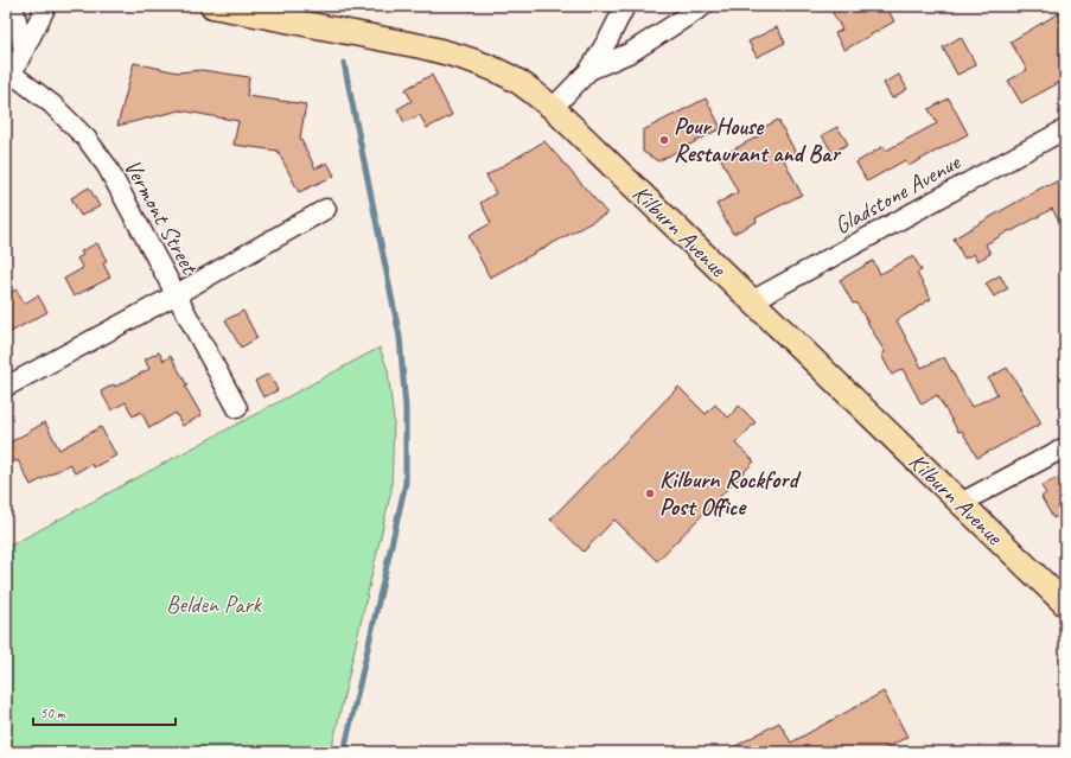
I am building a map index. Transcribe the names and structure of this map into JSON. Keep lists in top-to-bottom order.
{
  "streets": {
    "main road": ["Kilburn Avenue"],
    "street": ["Gladstone Avenue", "Vermont Street"]
  },
  "crossings": [
    ["Gladstone Avenue", "Kilburn Avenue"]
  ],
  "parks": ["Belden Park"],
  "places": ["Pour House Restaurant and Bar", "Kilburn Rockford Post Office"],
  "scale_bar": "50 m"
}
